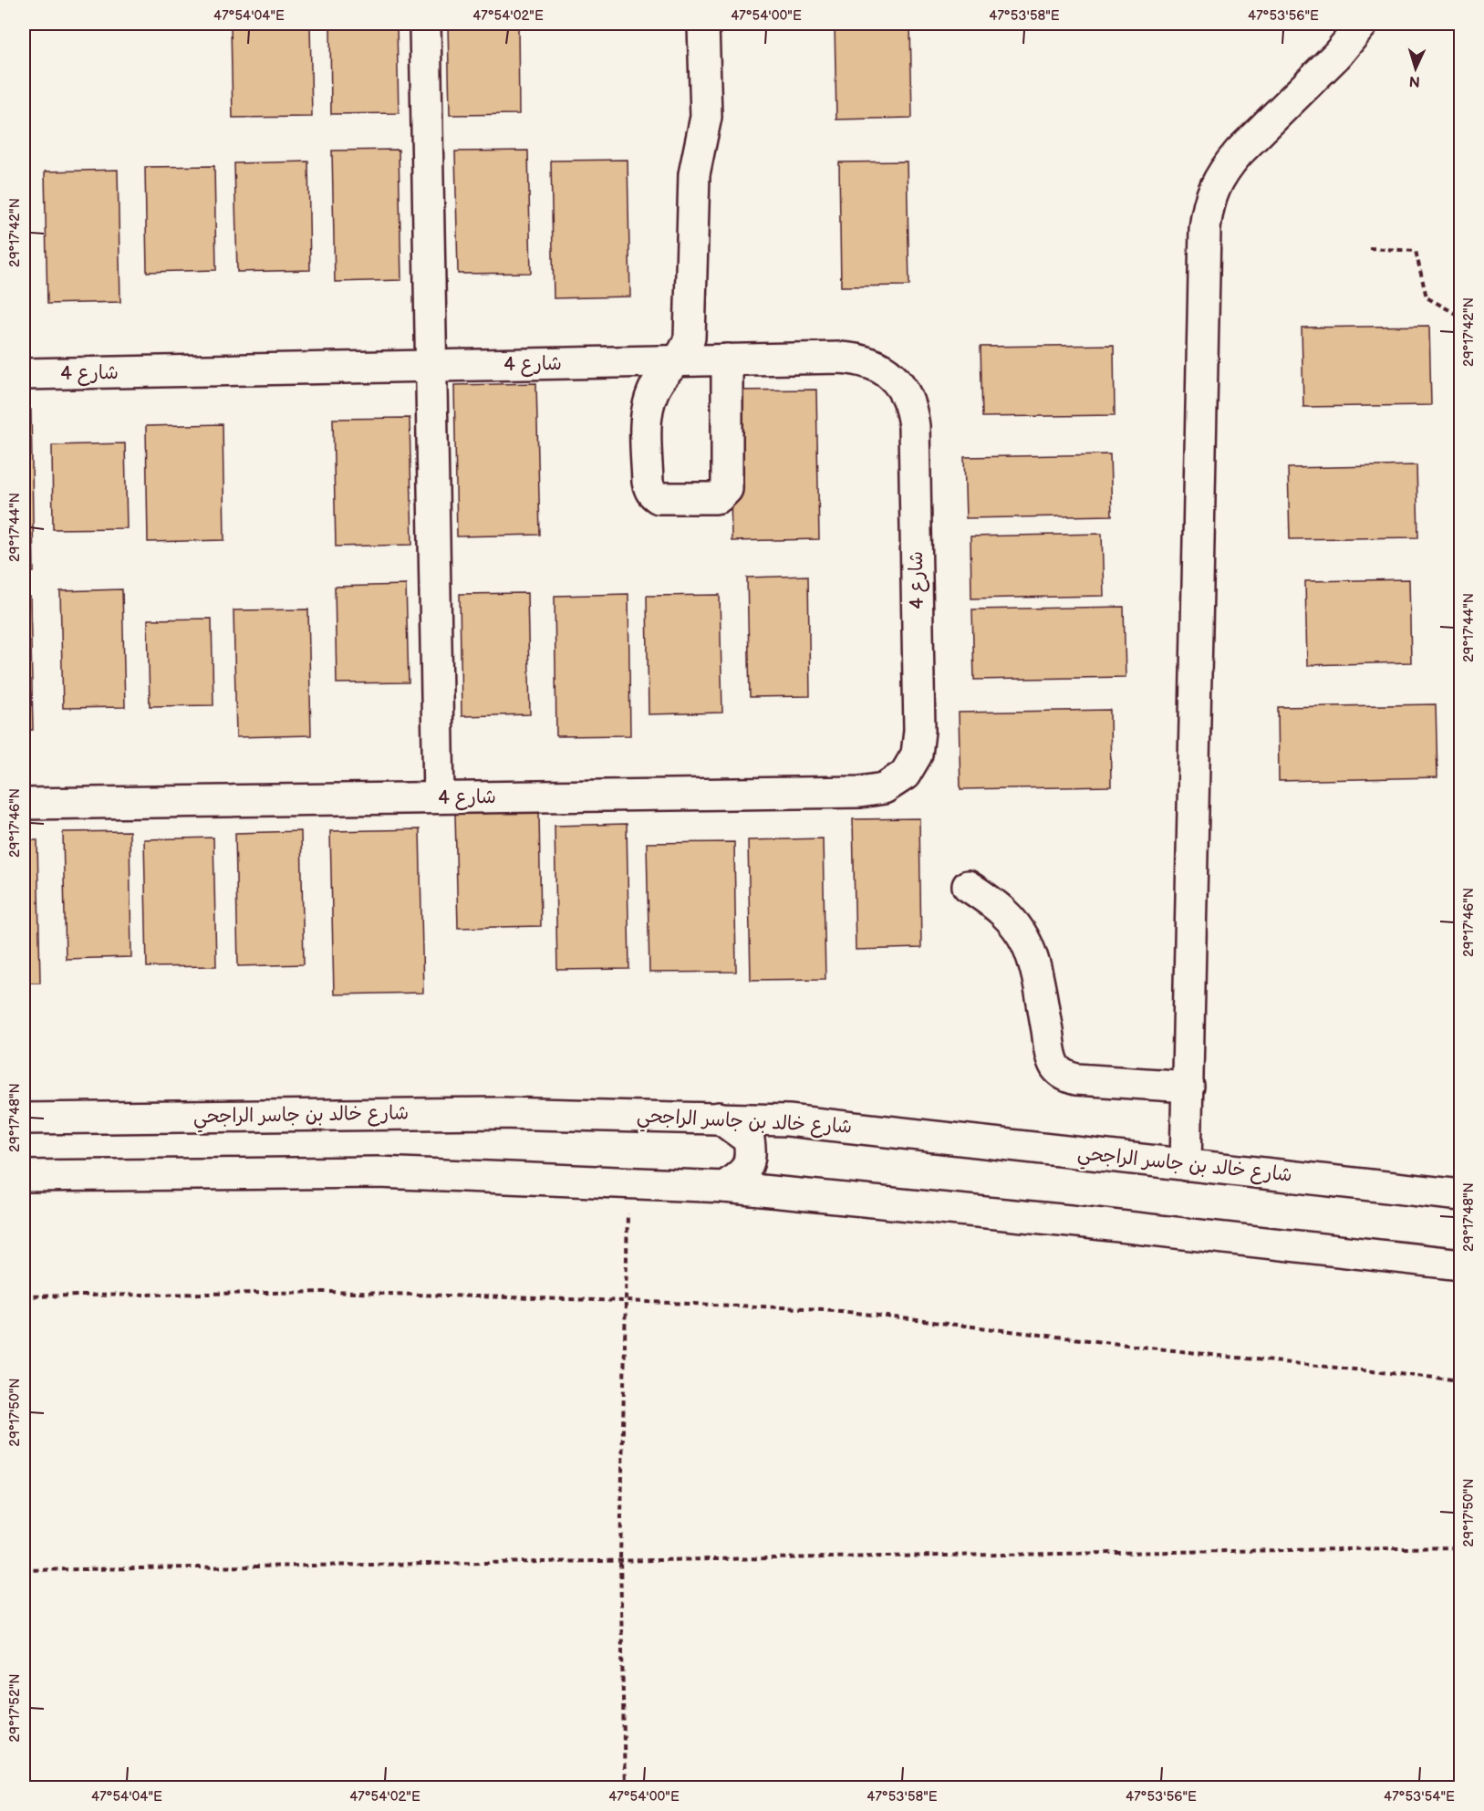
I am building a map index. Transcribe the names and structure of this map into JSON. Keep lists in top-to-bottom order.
{
  "streets": {
    "street": ["شارع 4", "شارع خالد بن جاسر الراجحي"]
  },
  "north": "bottom",
  "coordinates": [
    "47°54'04\"E",
    "47°54'02\"E",
    "47°54'00\"E",
    "47°53'58\"E",
    "47°53'56\"E",
    "29°17'42\"N",
    "29°17'44\"N",
    "29°17'46\"N",
    "29°17'48\"N",
    "29°17'50\"N",
    "29°17'52\"N",
    "47°53'54\"E"
  ]
}
